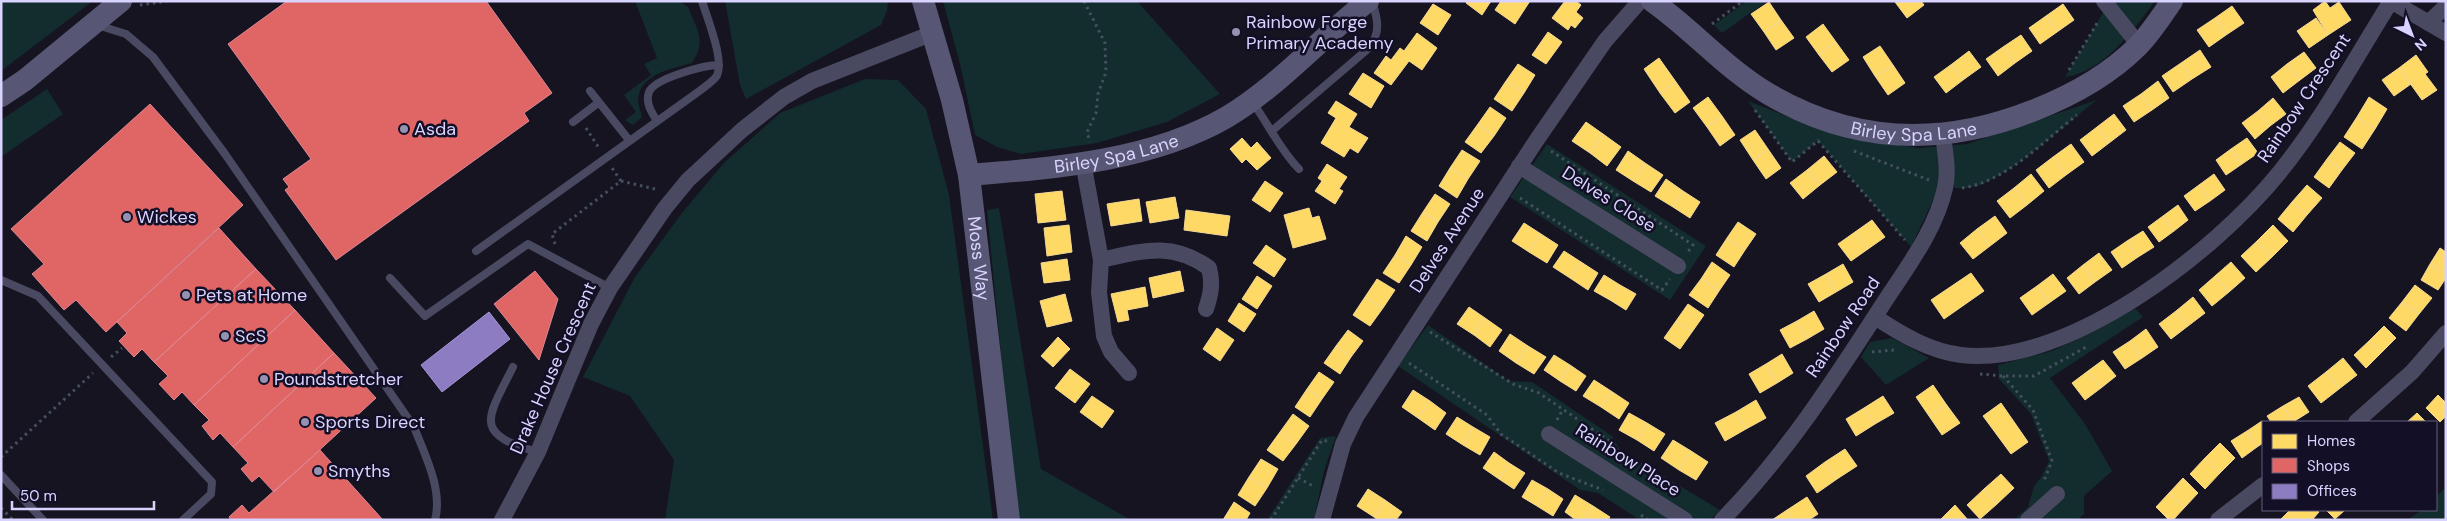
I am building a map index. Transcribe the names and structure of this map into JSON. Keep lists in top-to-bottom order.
{
  "streets": {
    "street": [
      "Rainbow Crescent",
      "Birley Spa Lane",
      "Delves Close",
      "Delves Avenue",
      "Moss Way",
      "Rainbow Road",
      "Drake House Crescent",
      "Rainbow Place"
    ]
  },
  "crossings": [
    ["Rainbow Crescent", "Rainbow Road"],
    ["Birley Spa Lane", "Moss Way"],
    ["Birley Spa Lane", "Rainbow Road"],
    ["Delves Close", "Delves Avenue"],
    ["Moss Way", "Drake House Crescent"]
  ],
  "places": [
    "Rainbow Forge Primary Academy",
    "Asda",
    "Wickes",
    "Pets at Home",
    "ScS",
    "Poundstretcher",
    "Sports Direct",
    "Smyths"
  ],
  "legend": ["Homes", "Shops", "Offices"],
  "scale_bar": "50 m",
  "north": "bottom right"
}
